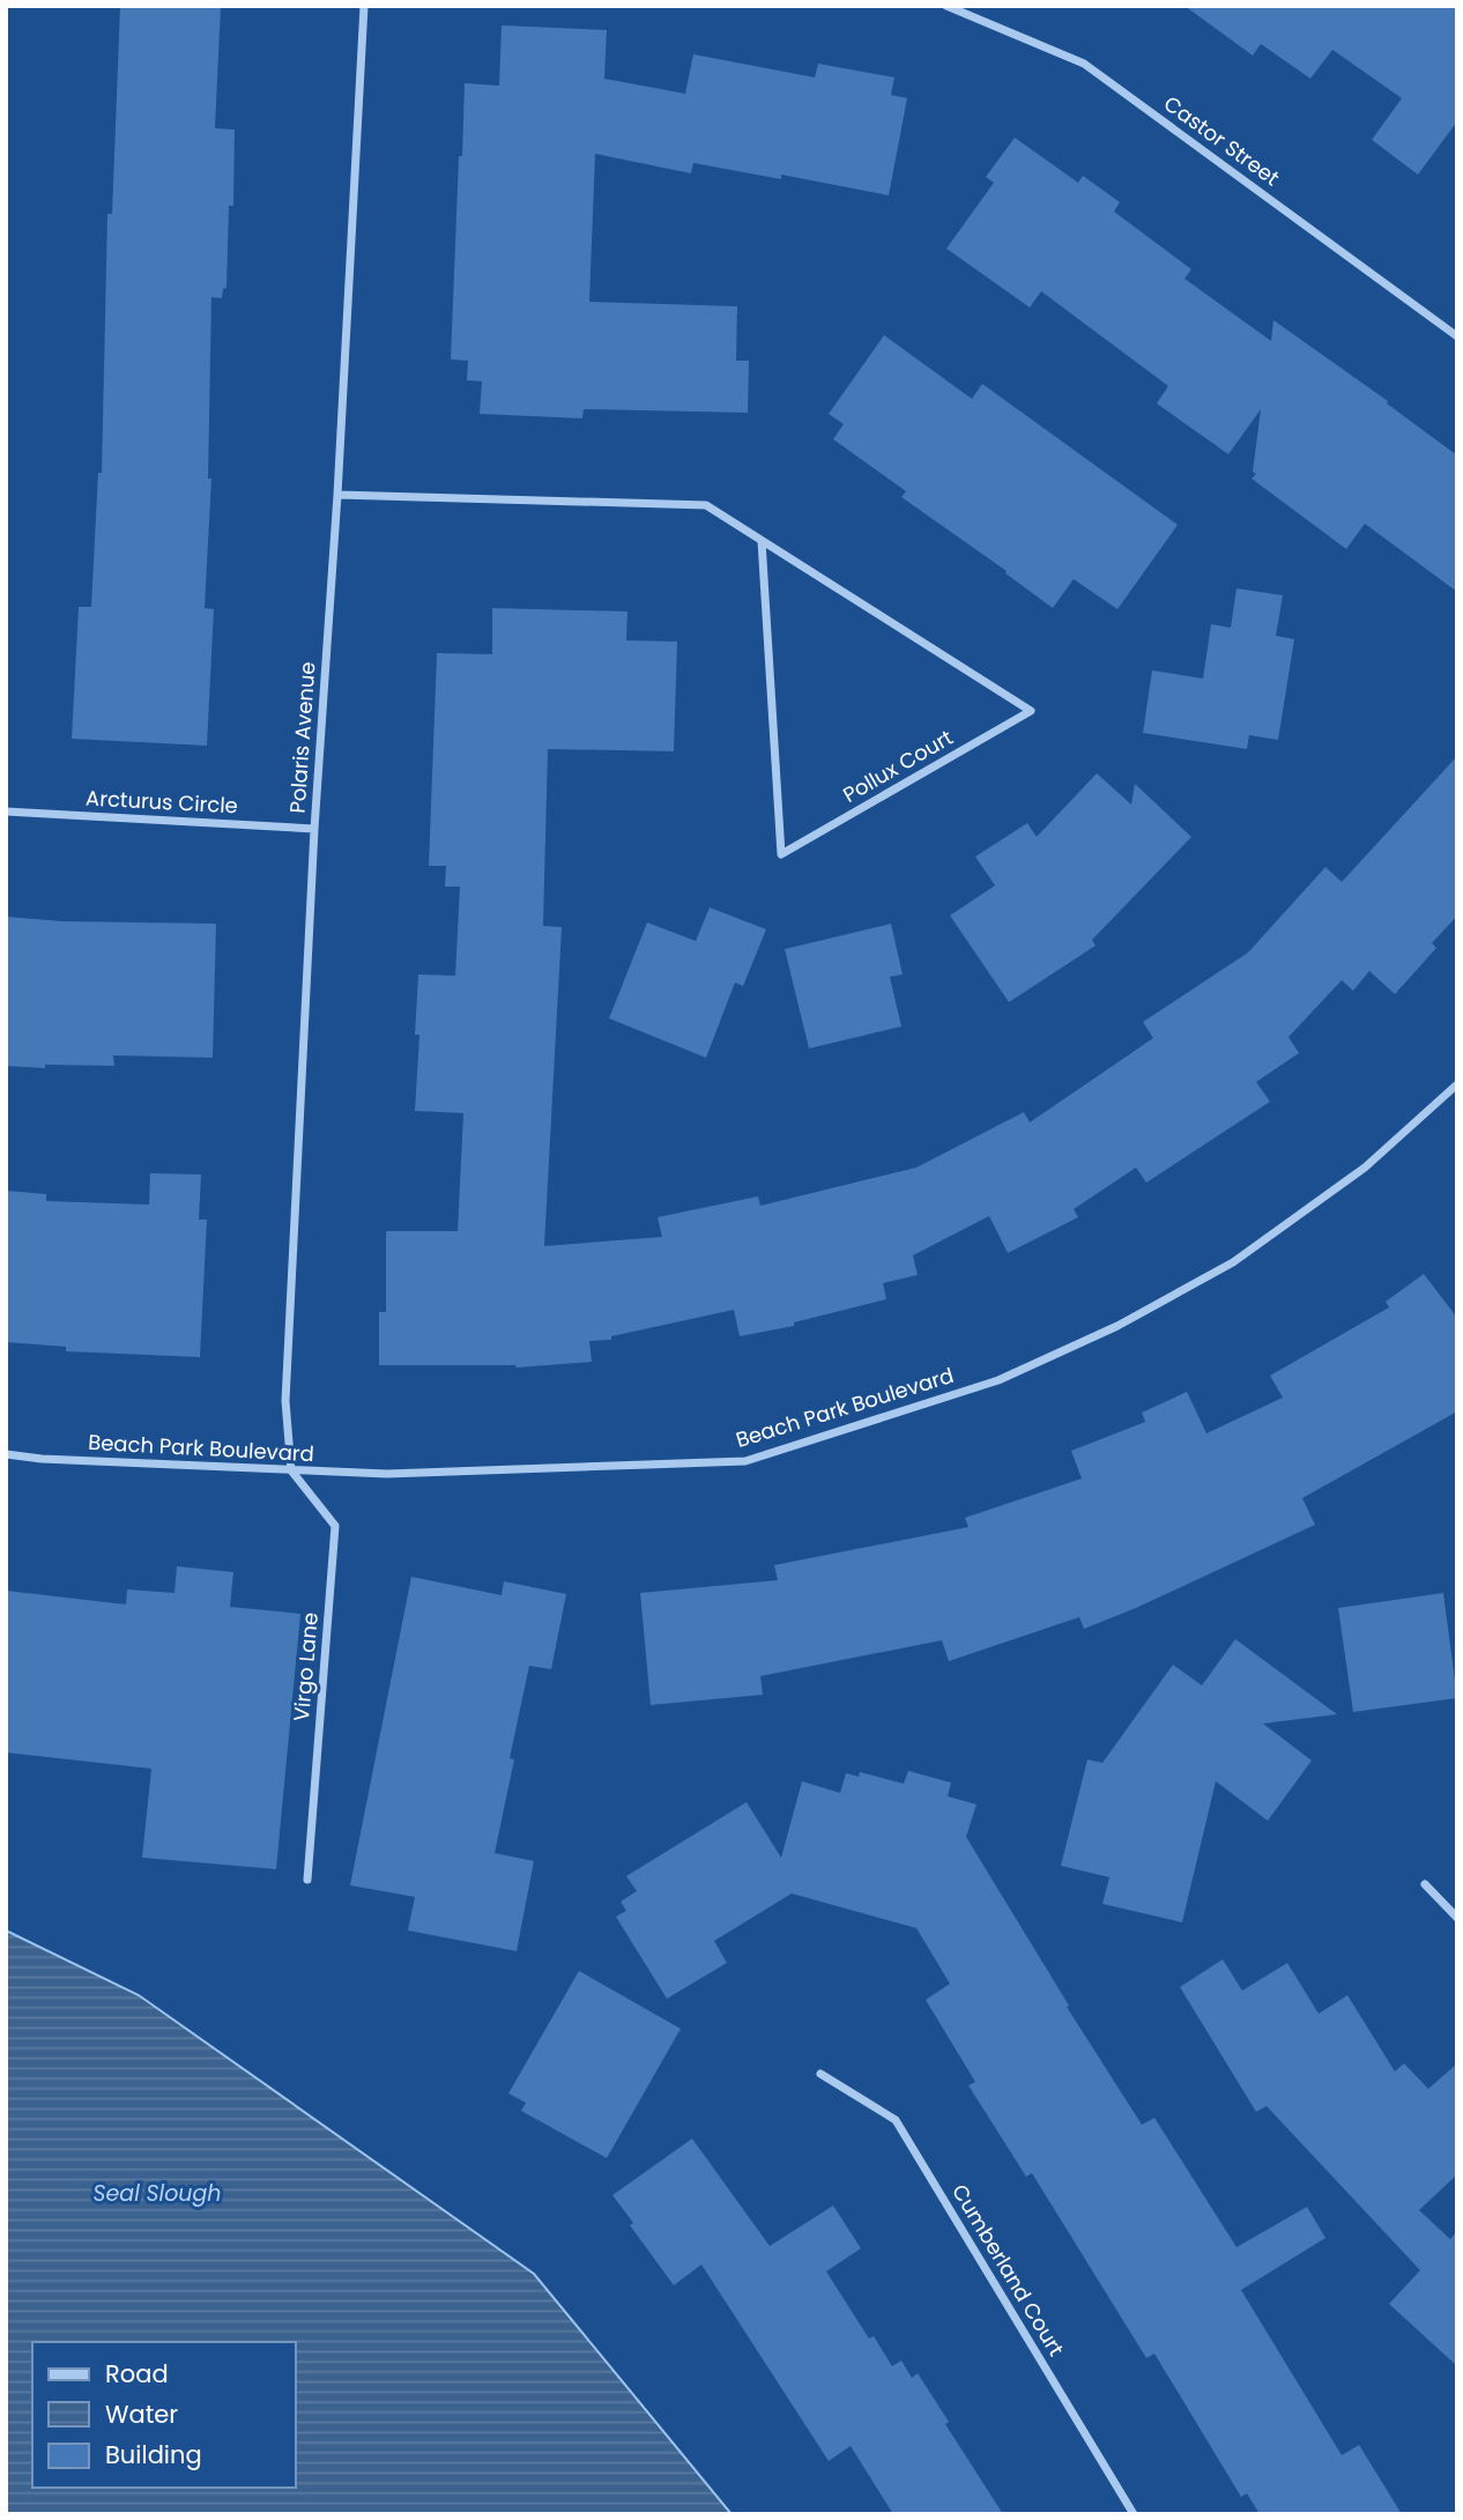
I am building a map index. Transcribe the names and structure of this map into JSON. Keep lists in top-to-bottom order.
{
  "streets": {
    "street": [
      "Castor Street",
      "Polaris Avenue",
      "Pollux Court",
      "Arcturus Circle",
      "Beach Park Boulevard",
      "Virgo Lane",
      "Cumberland Court"
    ]
  },
  "crossings": [
    ["Polaris Avenue", "Pollux Court"],
    ["Polaris Avenue", "Arcturus Circle"],
    ["Polaris Avenue", "Beach Park Boulevard"],
    ["Polaris Avenue", "Virgo Lane"],
    ["Beach Park Boulevard", "Virgo Lane"]
  ],
  "water": ["Seal Slough"],
  "legend": ["Road", "Water", "Building"]
}
